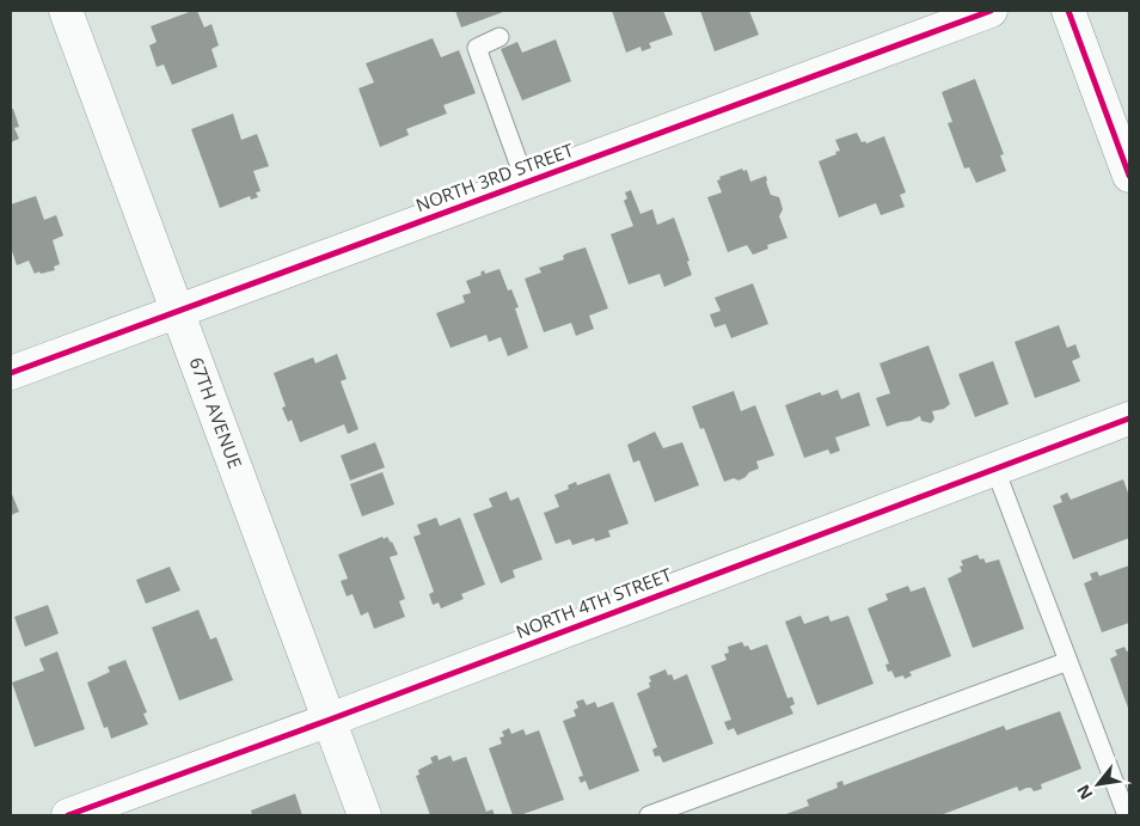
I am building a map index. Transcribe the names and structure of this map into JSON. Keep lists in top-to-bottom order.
{
  "streets": {
    "street": ["NORTH 3RD STREET", "67TH AVENUE", "NORTH 4TH STREET"]
  },
  "crossings": [
    ["NORTH 3RD STREET", "67TH AVENUE"],
    ["67TH AVENUE", "NORTH 4TH STREET"]
  ],
  "north": "bottom left"
}
